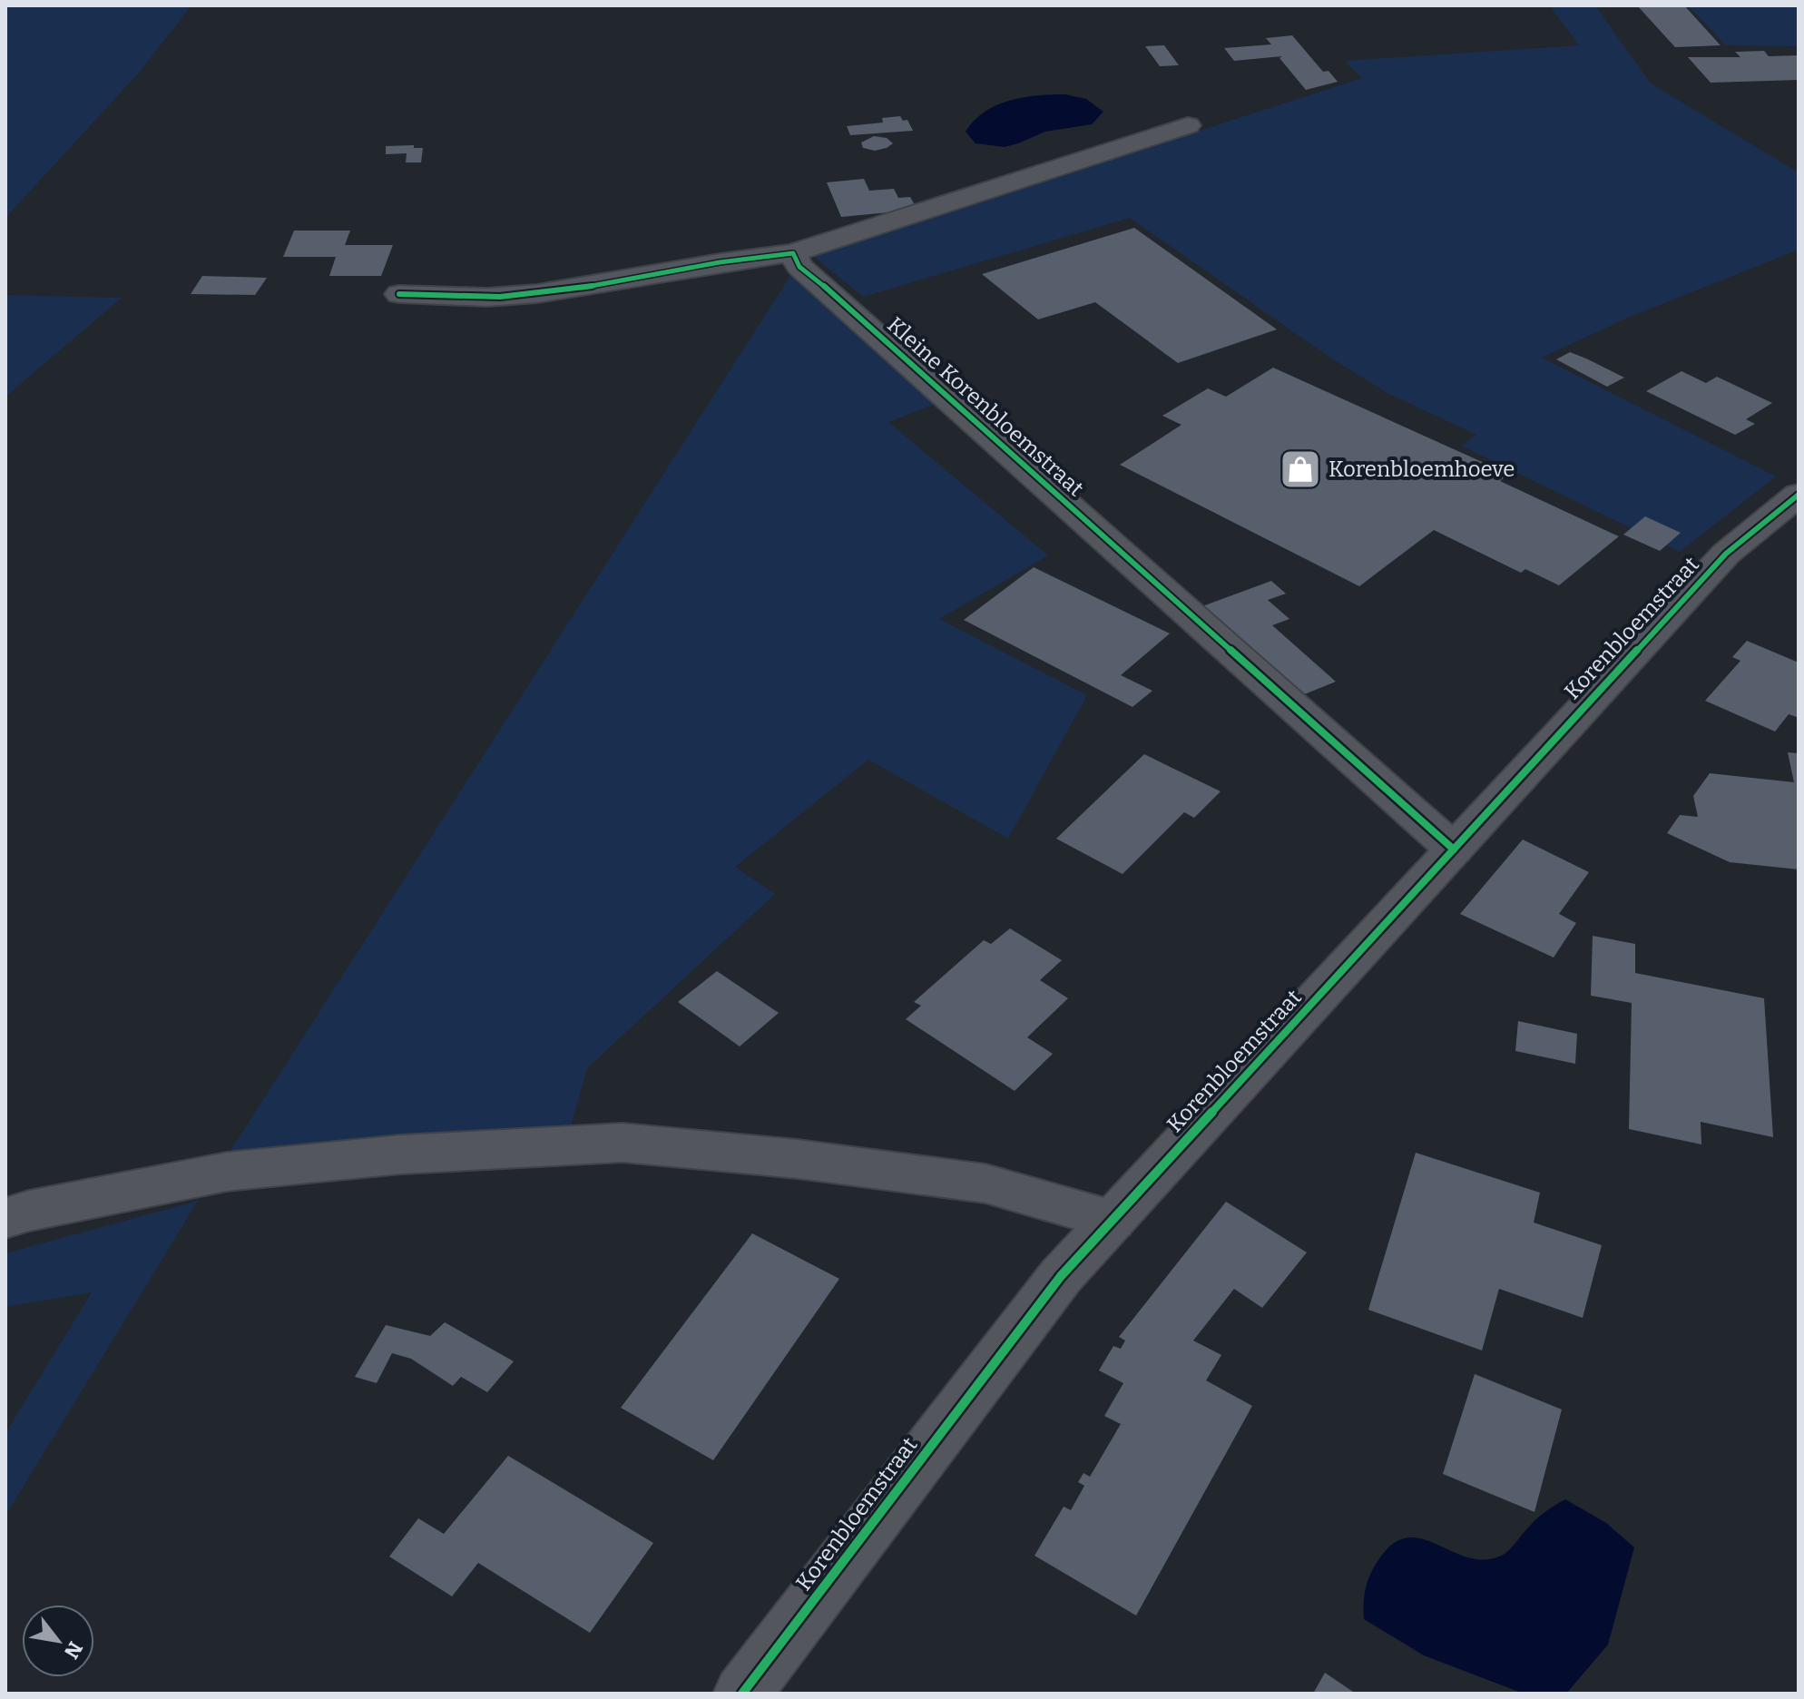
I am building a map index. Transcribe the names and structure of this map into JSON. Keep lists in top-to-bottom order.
{
  "streets": {
    "street": ["Kleine Korenbloemstraat", "Korenbloemstraat"]
  },
  "crossings": [
    ["Kleine Korenbloemstraat", "Korenbloemstraat"]
  ],
  "places": {
    "shop": ["Korenbloemhoeve"]
  },
  "north": "bottom right"
}
